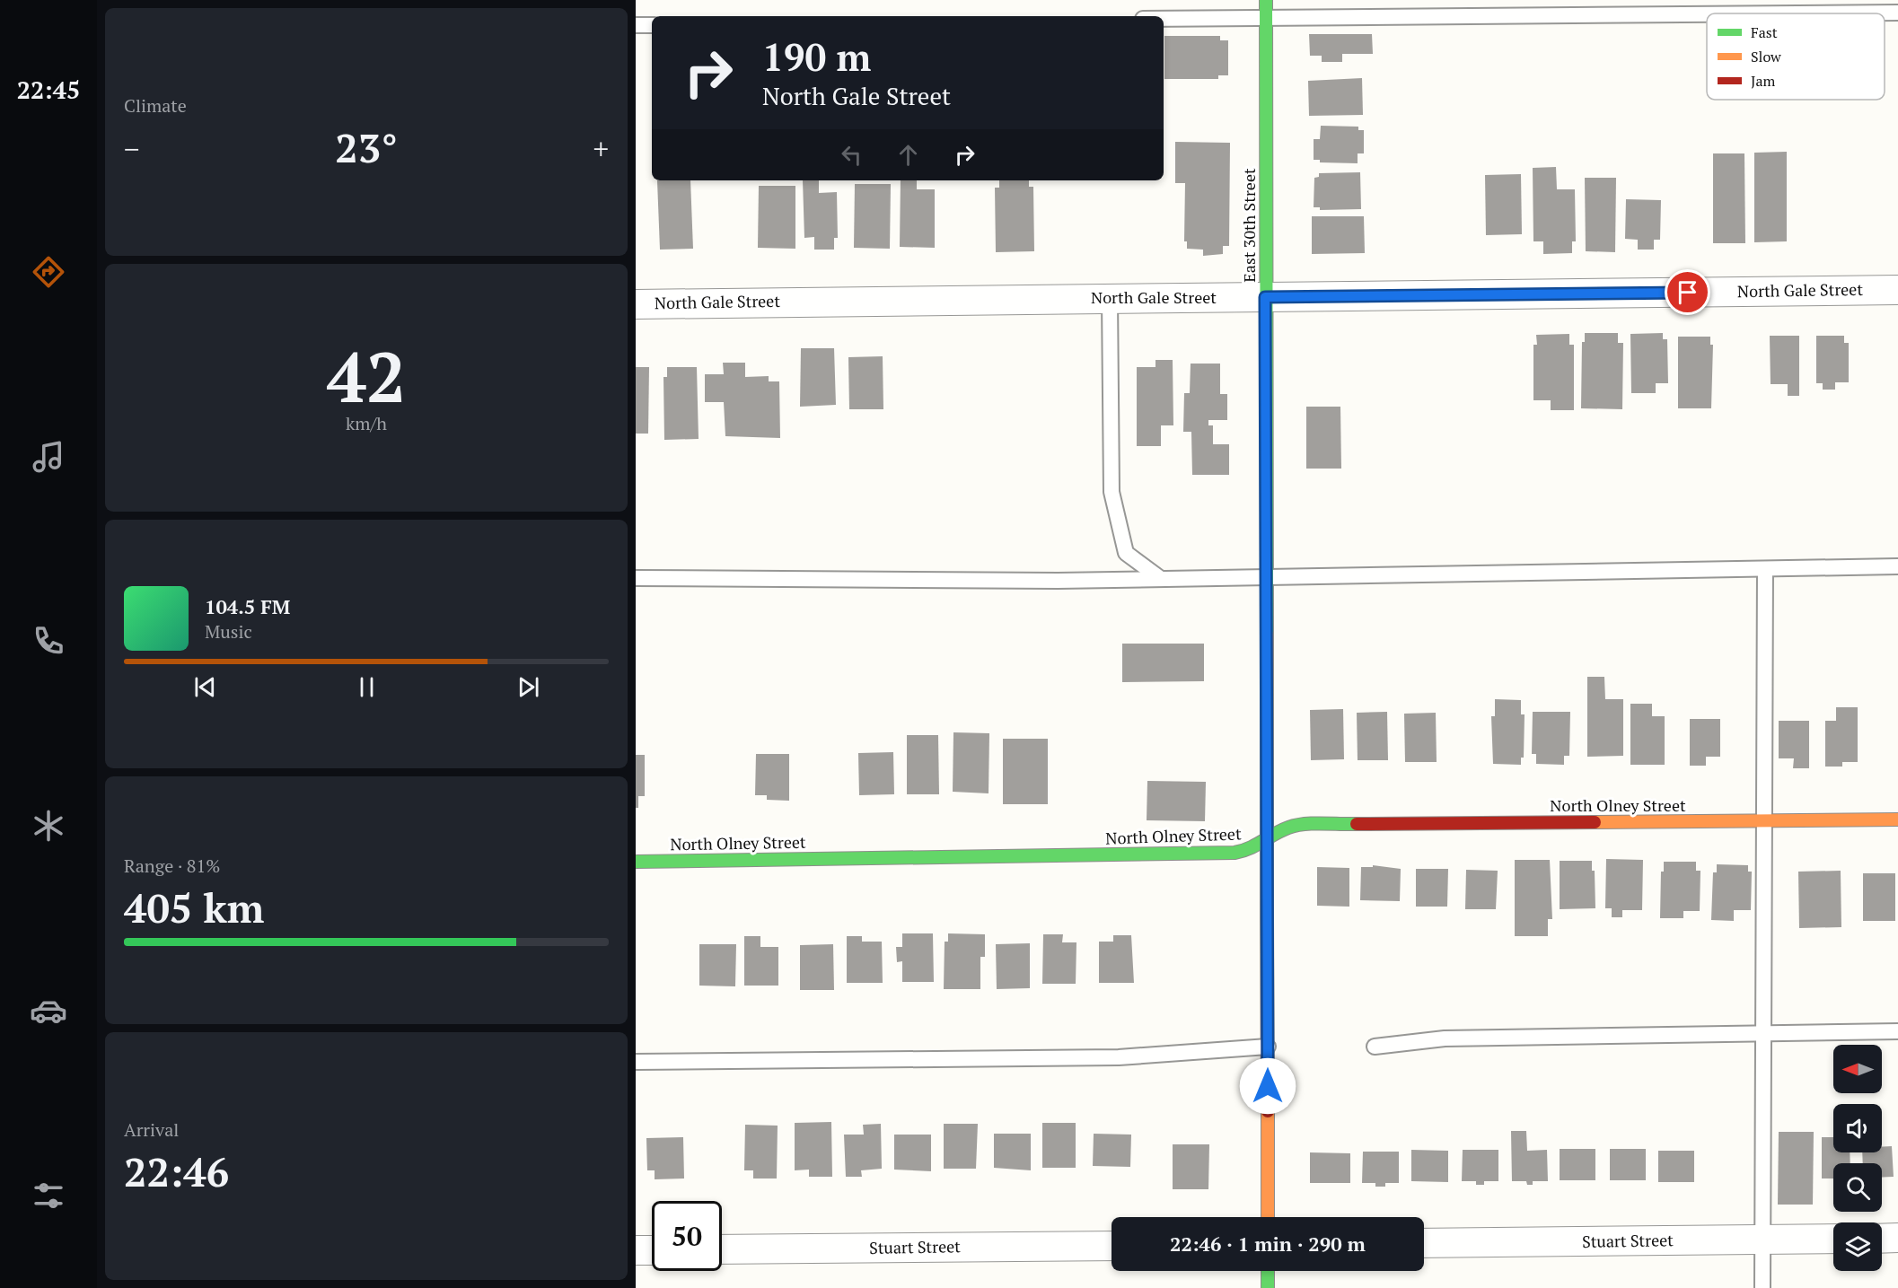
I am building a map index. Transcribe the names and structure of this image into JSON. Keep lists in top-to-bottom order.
{
  "streets": {
    "street": [
      "East 30th Street",
      "North Gale Street",
      "North Olney Street",
      "Stuart Street"
    ]
  },
  "crossings": [
    ["East 30th Street", "North Gale Street"],
    ["East 30th Street", "North Olney Street"]
  ],
  "legend": ["Fast", "Slow", "Jam"],
  "north": "left",
  "page": {
    "tabs": "22:45",
    "tile": [
      "Climate",
      ["42", "km/h"],
      ["Range · 81%", "405 km"],
      ["Arrival", "22:46"]
    ],
    "turn": ["190 m", "North Gale Street"],
    "heat": ["−", "23°", "+"],
    "song": ["104.5 FM", "Music"],
    "limit": "50",
    "trip": "22:46 · 1 min · 290 m"
  }
}
